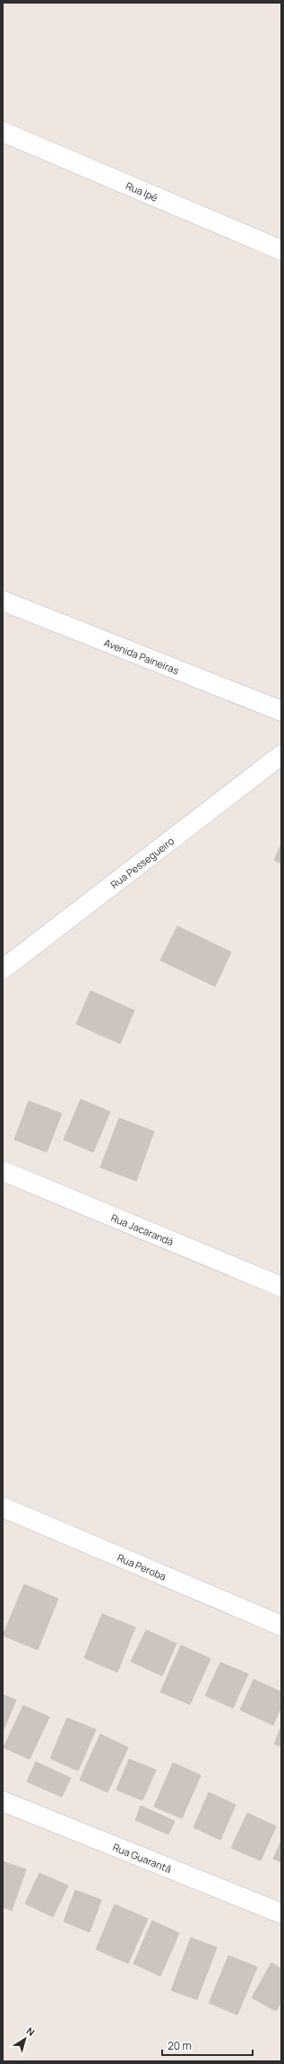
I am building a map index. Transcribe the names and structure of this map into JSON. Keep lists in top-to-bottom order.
{
  "streets": {
    "street": [
      "Rua Ipê",
      "Avenida Paineiras",
      "Rua Pessegueiro",
      "Rua Jacarandá",
      "Rua Peroba",
      "Rua Guarantã"
    ]
  },
  "scale_bar": "20 m",
  "north": "top right"
}
